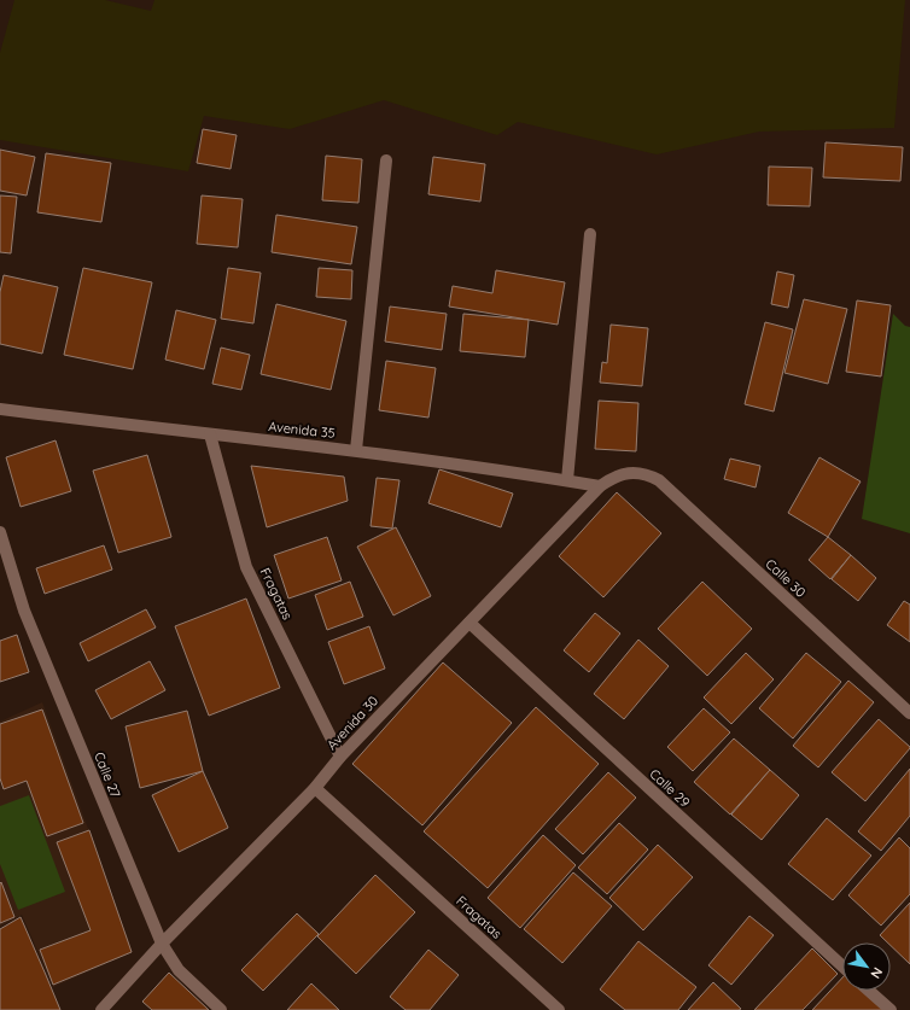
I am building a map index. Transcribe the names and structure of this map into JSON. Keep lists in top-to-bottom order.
{
  "streets": {
    "street": [
      "Avenida 35",
      "Calle 30",
      "Fragatas",
      "Avenida 30",
      "Calle 27",
      "Calle 29"
    ]
  },
  "crossings": [
    ["Avenida 35", "Fragatas"],
    ["Avenida 35", "Avenida 30"],
    ["Calle 30", "Avenida 30"],
    ["Fragatas", "Avenida 30"],
    ["Avenida 30", "Calle 27"],
    ["Avenida 30", "Calle 29"]
  ],
  "north": "bottom right"
}
